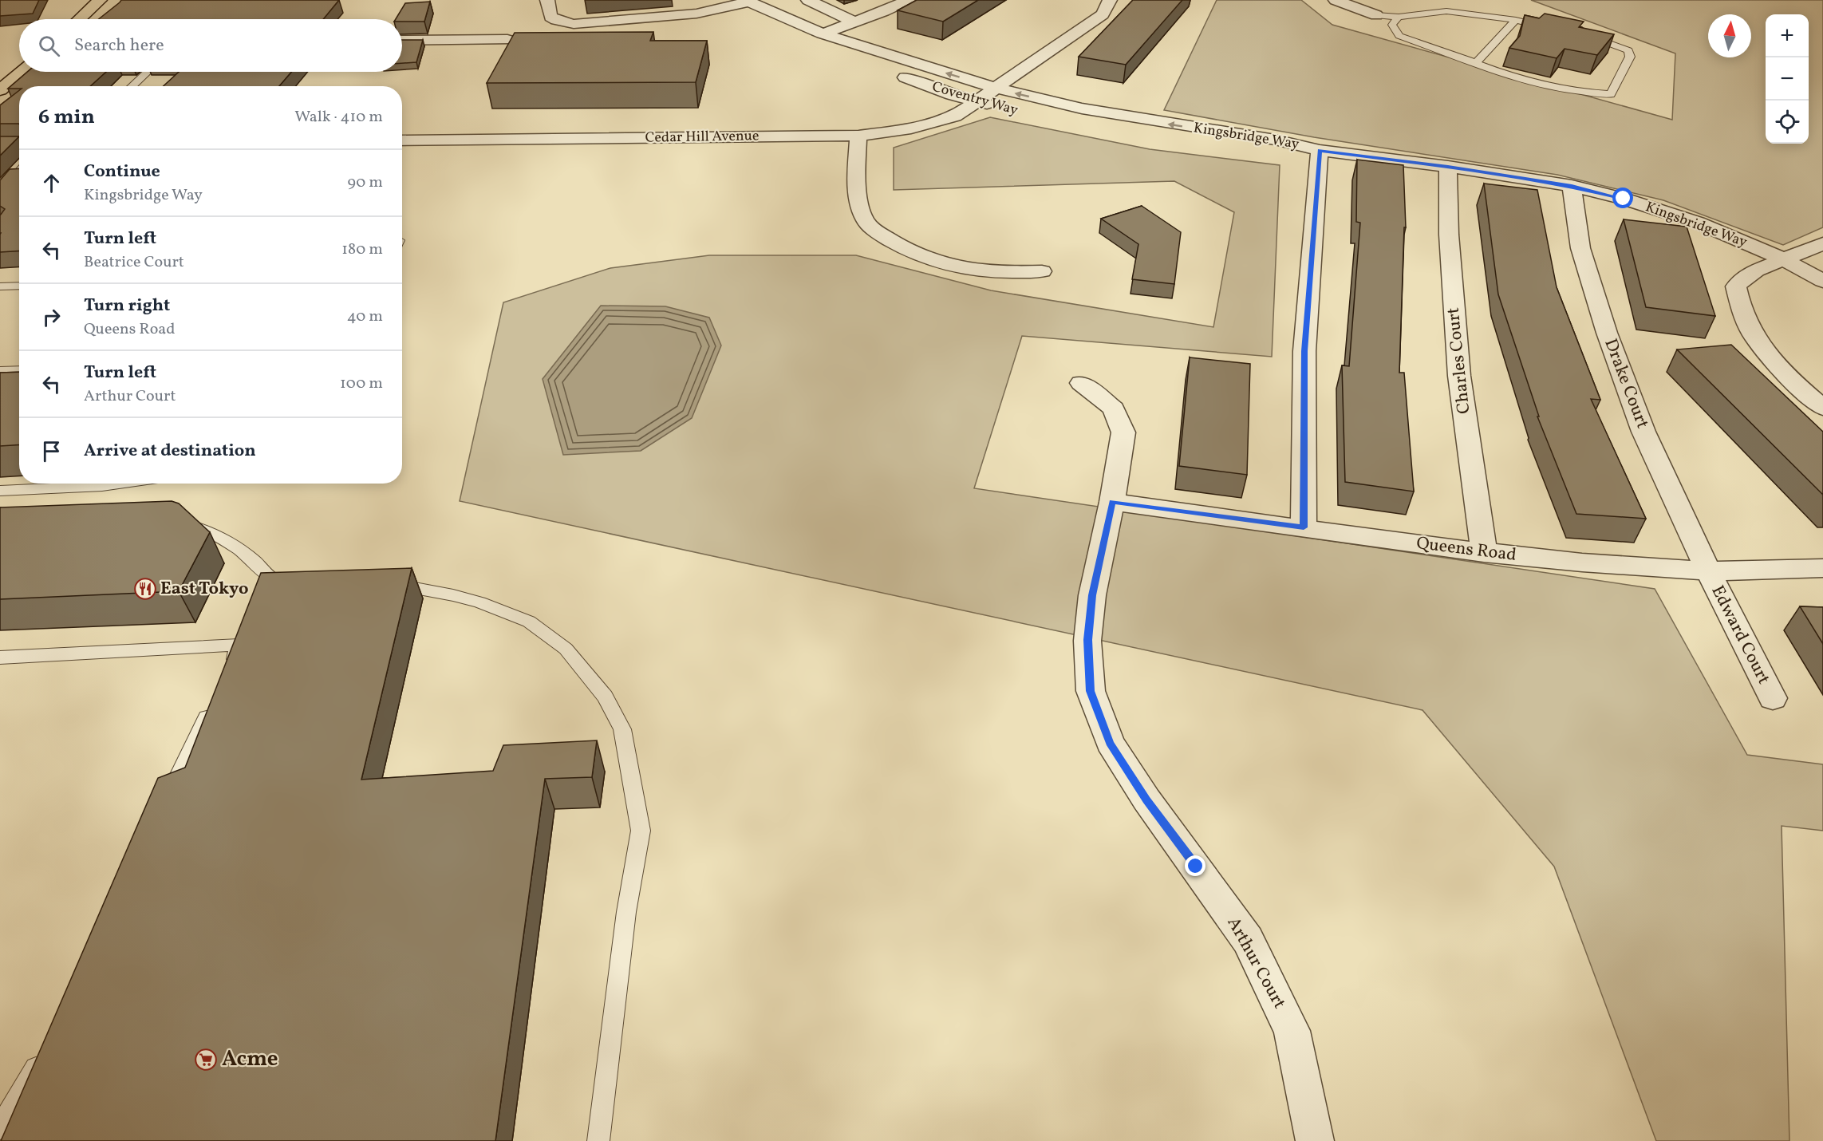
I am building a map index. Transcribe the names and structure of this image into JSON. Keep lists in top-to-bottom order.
{
  "streets": {
    "street": [
      "Coventry Way",
      "Kingsbridge Way",
      "Cedar Hill Avenue",
      "Charles Court",
      "Drake Court",
      "Queens Road",
      "Edward Court",
      "Arthur Court"
    ]
  },
  "crossings": [
    ["Coventry Way", "Kingsbridge Way"],
    ["Coventry Way", "Cedar Hill Avenue"],
    ["Kingsbridge Way", "Cedar Hill Avenue"],
    ["Kingsbridge Way", "Charles Court"],
    ["Kingsbridge Way", "Drake Court"],
    ["Charles Court", "Queens Road"],
    ["Drake Court", "Queens Road"],
    ["Drake Court", "Edward Court"],
    ["Queens Road", "Edward Court"],
    ["Queens Road", "Arthur Court"]
  ],
  "places": {
    "restaurant": ["East Tokyo"],
    "supermarket": ["Acme"]
  },
  "north": "top",
  "page": {
    "map_buttons": ["+", "−"],
    "search": "Search here",
    "heading": ["6 min", "Walk · 410 m"],
    "list": [
      ["Continue", "Kingsbridge Way", "90 m"],
      ["Turn left", "Beatrice Court", "180 m"],
      ["Turn right", "Queens Road", "40 m"],
      ["Turn left", "Arthur Court", "100 m"],
      "Arrive at destination"
    ]
  }
}
